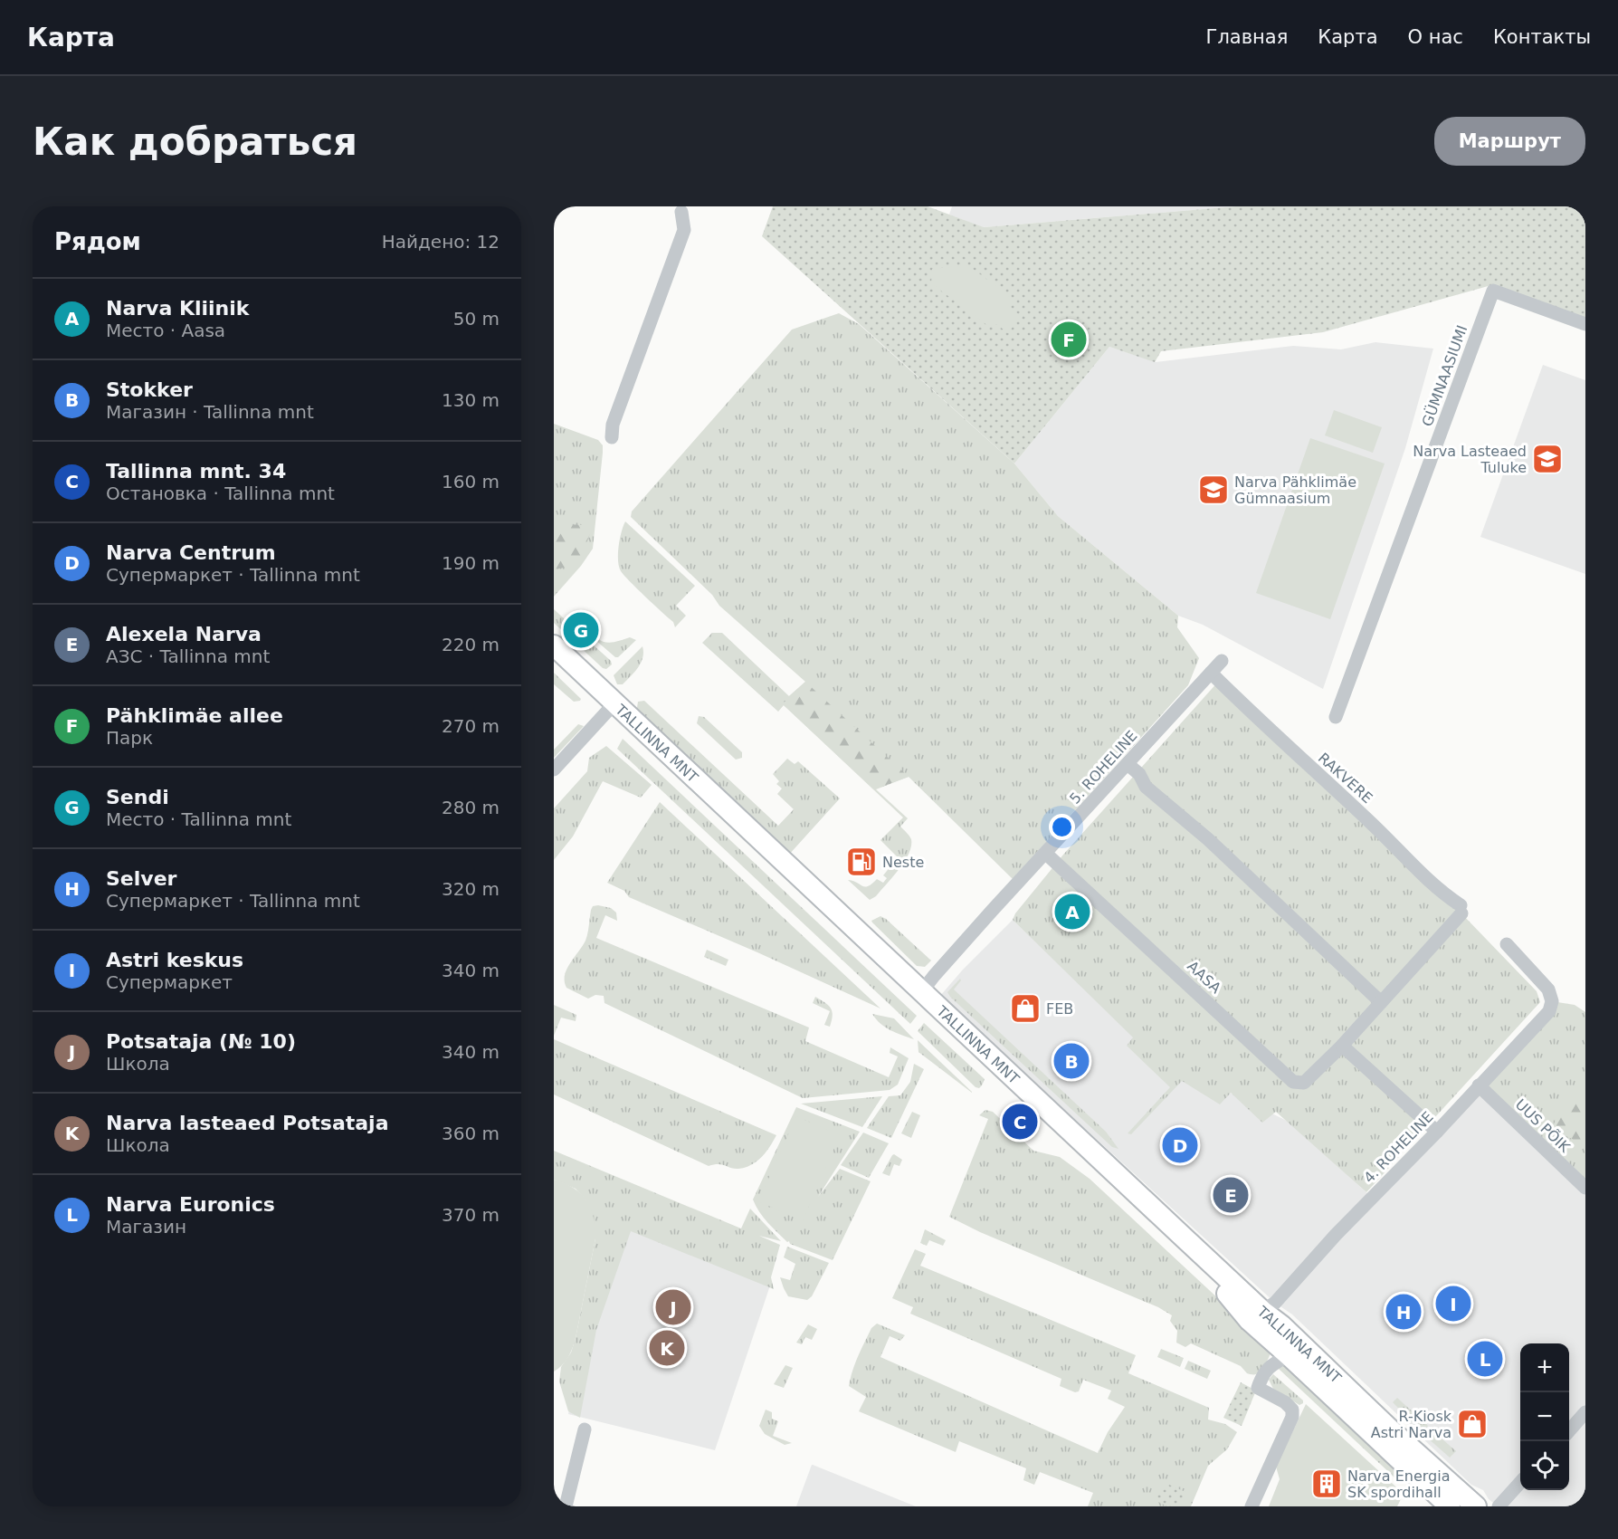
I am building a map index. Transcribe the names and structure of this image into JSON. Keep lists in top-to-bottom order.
{
  "streets": {
    "highway": ["TALLINNA MNT"],
    "street": [
      "GÜMNAASIUMI",
      "5. ROHELINE",
      "RAKVERE",
      "AASA",
      "UUS PÕIK",
      "4. ROHELINE"
    ]
  },
  "crossings": [
    ["TALLINNA MNT", "5. ROHELINE"],
    ["TALLINNA MNT", "4. ROHELINE"],
    ["5. ROHELINE", "RAKVERE"],
    ["5. ROHELINE", "AASA"],
    ["RAKVERE", "AASA"],
    ["UUS PÕIK", "4. ROHELINE"]
  ],
  "places": {
    "school or university": ["Narva Lasteaed Tuluke", "Narva Pähklimäe Gümnaasium"],
    "fuel station": ["Neste"],
    "shop": ["FEB", "R-Kiosk Astri Narva"],
    "building": ["Narva Energia SK spordihall"]
  },
  "page": {
    "header": "Карта",
    "nav": [
      "Главная",
      "Карта",
      "О нас",
      "Контакты"
    ],
    "buttons": "Маршрут",
    "title": "Как добраться",
    "heading": ["Рядом", "Найдено: 12"],
    "list": [
      {
        "mark": "A",
        "name": "Narva Kliinik",
        "note": "Место · Aasa",
        "value": "50 m"
      },
      {
        "mark": "B",
        "name": "Stokker",
        "note": "Магазин · Tallinna mnt",
        "value": "130 m"
      },
      {
        "mark": "C",
        "name": "Tallinna mnt. 34",
        "note": "Остановка · Tallinna mnt",
        "value": "160 m"
      },
      {
        "mark": "D",
        "name": "Narva Centrum",
        "note": "Супермаркет · Tallinna mnt",
        "value": "190 m"
      },
      {
        "mark": "E",
        "name": "Alexela Narva",
        "note": "АЗС · Tallinna mnt",
        "value": "220 m"
      },
      {
        "mark": "F",
        "name": "Pähklimäe allee",
        "note": "Парк",
        "value": "270 m"
      },
      {
        "mark": "G",
        "name": "Sendi",
        "note": "Место · Tallinna mnt",
        "value": "280 m"
      },
      {
        "mark": "H",
        "name": "Selver",
        "note": "Супермаркет · Tallinna mnt",
        "value": "320 m"
      },
      {
        "mark": "I",
        "name": "Astri keskus",
        "note": "Супермаркет",
        "value": "340 m"
      },
      {
        "mark": "J",
        "name": "Potsataja (№ 10)",
        "note": "Школа",
        "value": "340 m"
      },
      {
        "mark": "K",
        "name": "Narva lasteaed Potsataja",
        "note": "Школа",
        "value": "360 m"
      },
      {
        "mark": "L",
        "name": "Narva Euronics",
        "note": "Магазин",
        "value": "370 m"
      }
    ],
    "pins": [
      "F",
      "G",
      "A",
      "B",
      "C",
      "D",
      "E",
      "I",
      "J",
      "H",
      "K",
      "L"
    ],
    "map_buttons": ["+", "−"]
  }
}
